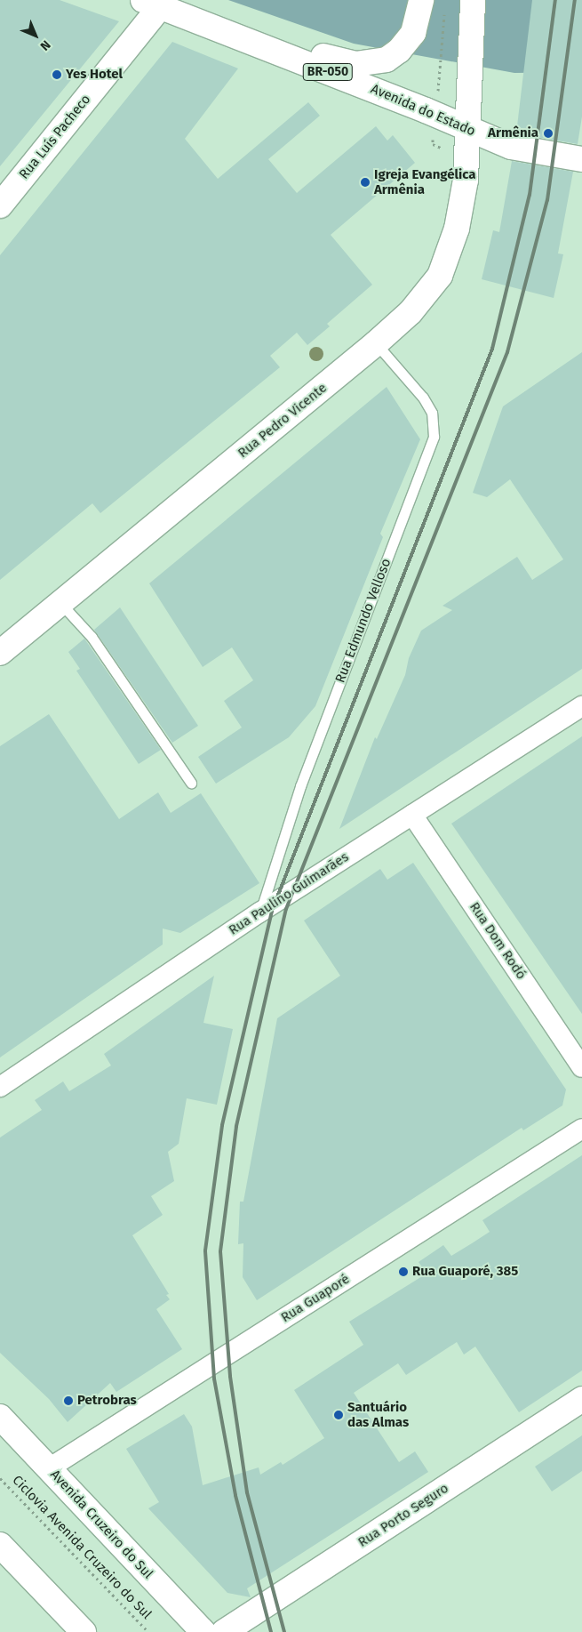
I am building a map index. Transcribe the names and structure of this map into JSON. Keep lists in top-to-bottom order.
{
  "streets": {
    "main road": [
      "BR-050",
      "Avenida do Estado",
      "Rua Luís Pacheco",
      "Rua Pedro Vicente",
      "Rua Porto Seguro",
      "Avenida Cruzeiro do Sul"
    ],
    "street": ["Rua Paulino Guimarães", "Rua Dom Rodó", "Rua Guaporé"],
    "lane": ["Rua Edmundo Velloso"],
    "path": ["Ciclovia Avenida Cruzeiro do Sul"]
  },
  "crossings": [
    ["Avenida do Estado", "Rua Luís Pacheco"],
    ["Avenida do Estado", "Rua Pedro Vicente"],
    ["Rua Pedro Vicente", "Rua Edmundo Velloso"],
    ["Rua Edmundo Velloso", "Rua Paulino Guimarães"],
    ["Rua Paulino Guimarães", "Rua Dom Rodó"],
    ["Rua Guaporé", "Avenida Cruzeiro do Sul"]
  ],
  "places": [
    "Yes Hotel",
    "Armênia",
    "Igreja Evangélica Armênia",
    "Rua Guaporé, 385",
    "Petrobras",
    "Santuário das Almas"
  ],
  "north": "bottom right"
}
